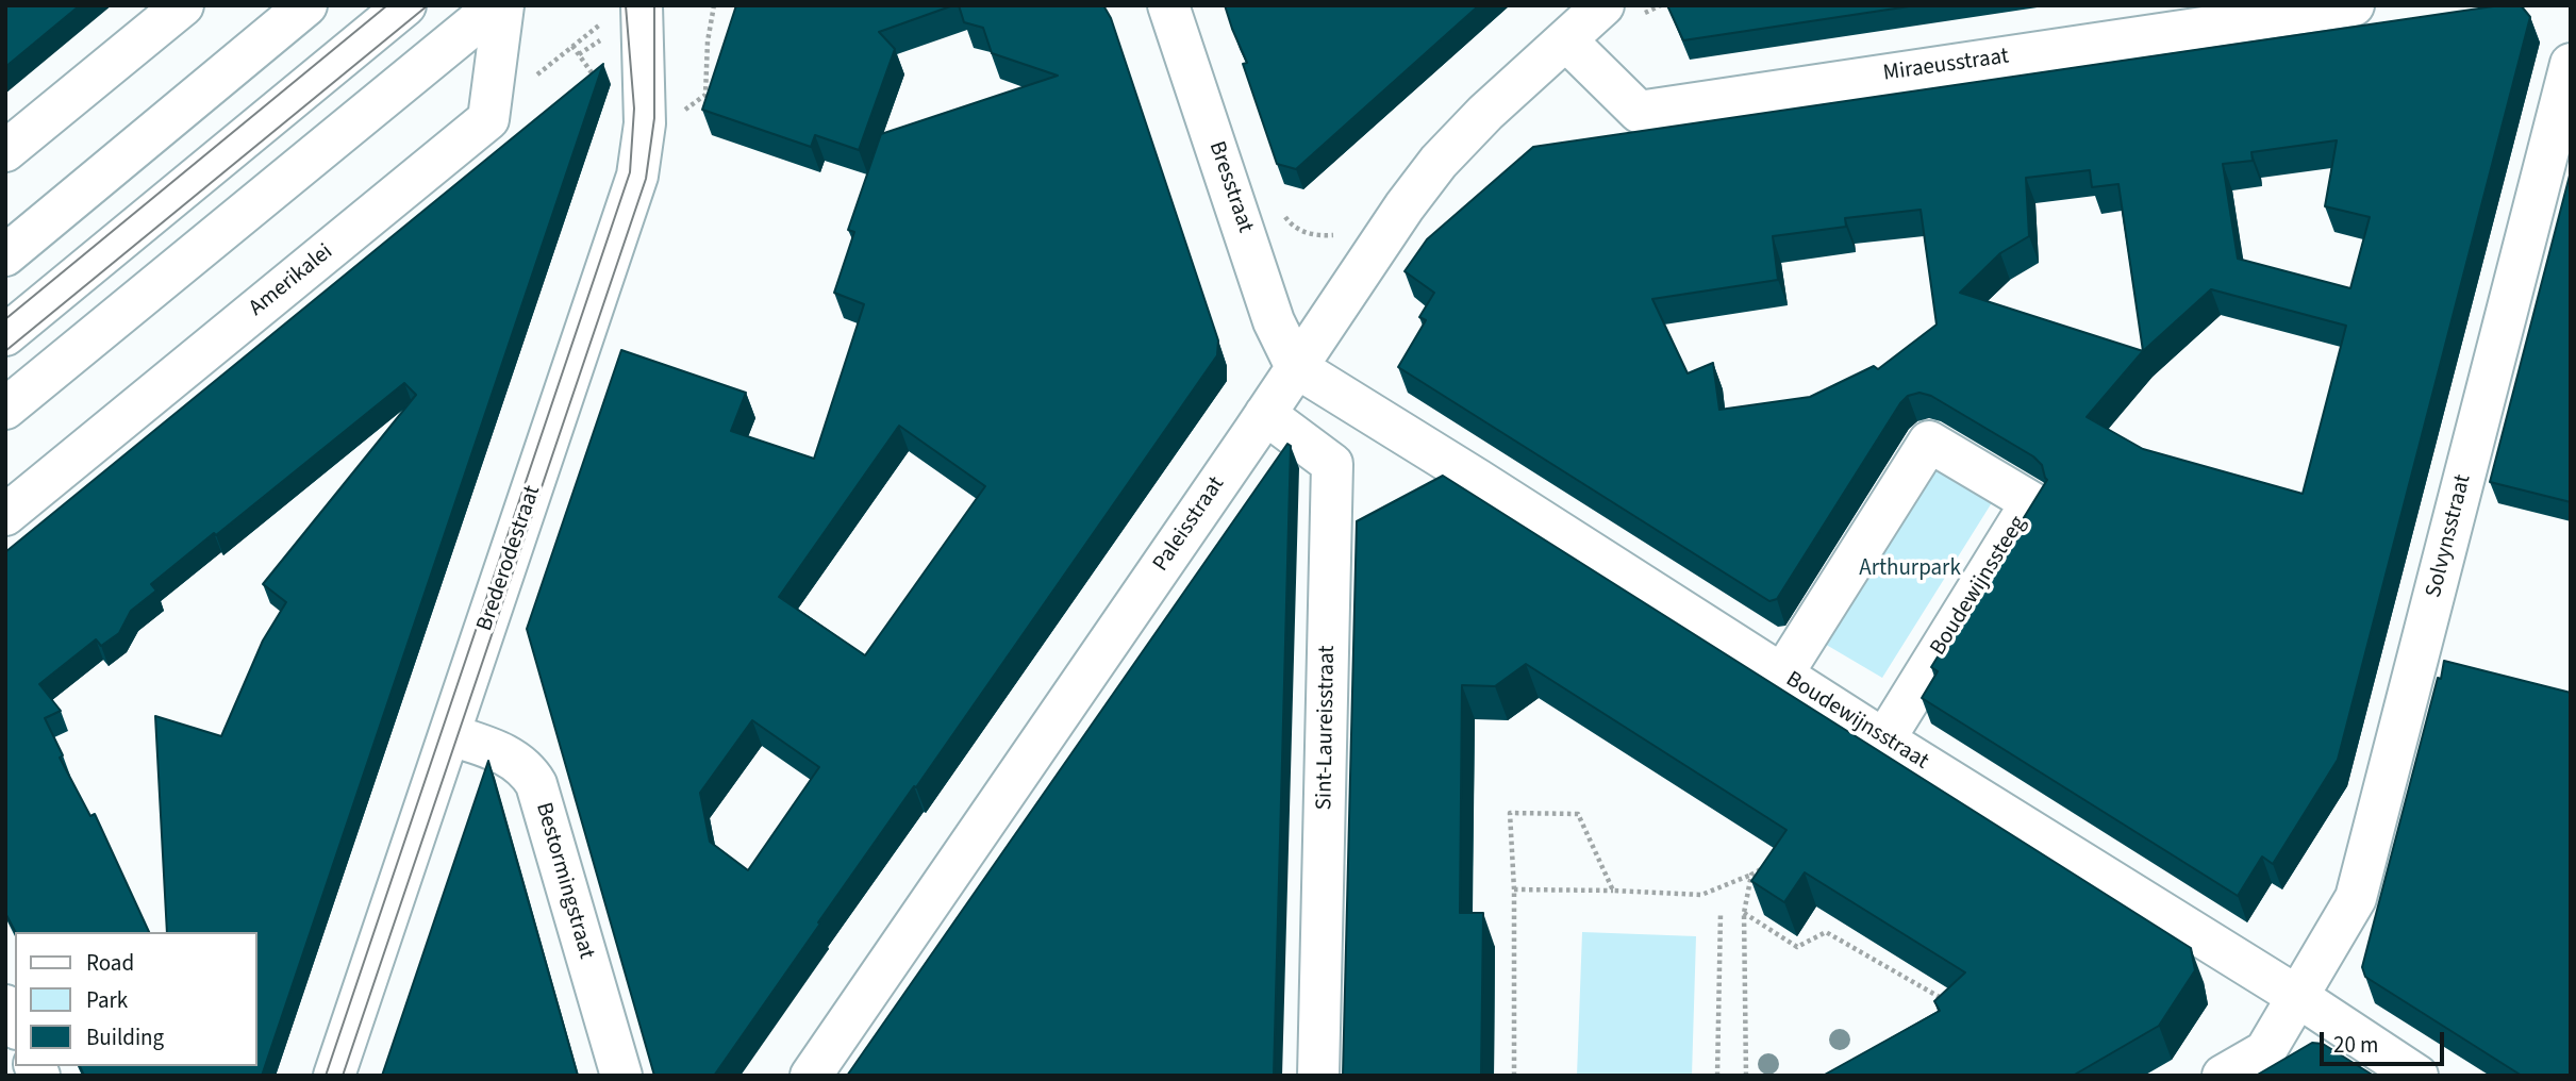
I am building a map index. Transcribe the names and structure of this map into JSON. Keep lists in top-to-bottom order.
{
  "streets": {
    "street": [
      "Miraeusstraat",
      "Bresstraat",
      "Amerikalei",
      "Paleisstraat",
      "Solvynsstraat",
      "Brederodestraat",
      "Boudewijnssteeg",
      "Boudewijnsstraat",
      "Sint-Laureisstraat",
      "Bestormingstraat"
    ]
  },
  "crossings": [
    ["Miraeusstraat", "Paleisstraat"],
    ["Bresstraat", "Paleisstraat"],
    ["Bresstraat", "Boudewijnsstraat"],
    ["Paleisstraat", "Boudewijnsstraat"],
    ["Paleisstraat", "Sint-Laureisstraat"],
    ["Solvynsstraat", "Boudewijnsstraat"],
    ["Brederodestraat", "Bestormingstraat"],
    ["Boudewijnssteeg", "Boudewijnsstraat"]
  ],
  "parks": ["Arthurpark"],
  "legend": ["Road", "Park", "Building"],
  "scale_bar": "20 m"
}
